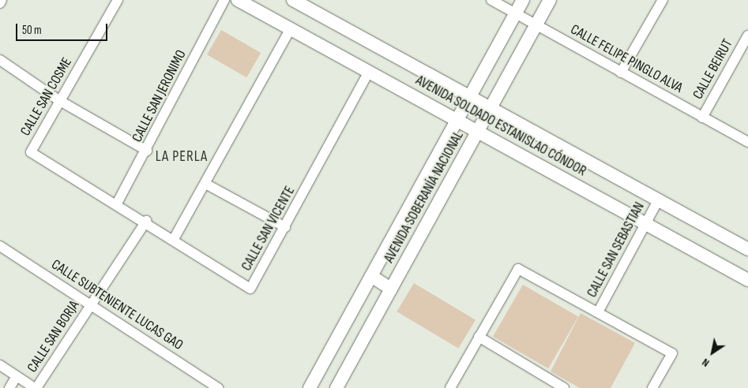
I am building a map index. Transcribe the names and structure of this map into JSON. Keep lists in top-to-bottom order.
{
  "streets": {
    "street": [
      "CALLE FELIPE PINGLO ALVA",
      "CALLE BEIRUT",
      "CALLE SAN JERONIMO",
      "CALLE SAN COSME",
      "AVENIDA SOLDADO ESTANISLAO CÓNDOR",
      "AVENIDA SOBERANÍA NACIONAL",
      "CALLE SAN VICENTE",
      "CALLE SAN SEBASTIAN",
      "CALLE SUBTENIENTE LUCAS GAO",
      "CALLE SAN BORJA"
    ]
  },
  "crossings": [
    ["CALLE FELIPE PINGLO ALVA", "CALLE BEIRUT"],
    ["CALLE FELIPE PINGLO ALVA", "AVENIDA SOBERANÍA NACIONAL"],
    ["CALLE SAN JERONIMO", "CALLE SAN COSME"],
    ["CALLE SAN COSME", "CALLE SAN VICENTE"],
    ["CALLE SAN COSME", "CALLE SAN BORJA"],
    ["AVENIDA SOLDADO ESTANISLAO CÓNDOR", "AVENIDA SOBERANÍA NACIONAL"],
    ["AVENIDA SOLDADO ESTANISLAO CÓNDOR", "CALLE SAN VICENTE"],
    ["AVENIDA SOLDADO ESTANISLAO CÓNDOR", "CALLE SAN SEBASTIAN"],
    ["CALLE SAN VICENTE", "CALLE SAN BORJA"],
    ["CALLE SUBTENIENTE LUCAS GAO", "CALLE SAN BORJA"]
  ],
  "districts": ["LA PERLA"],
  "scale_bar": "50 m",
  "north": "bottom left"
}
